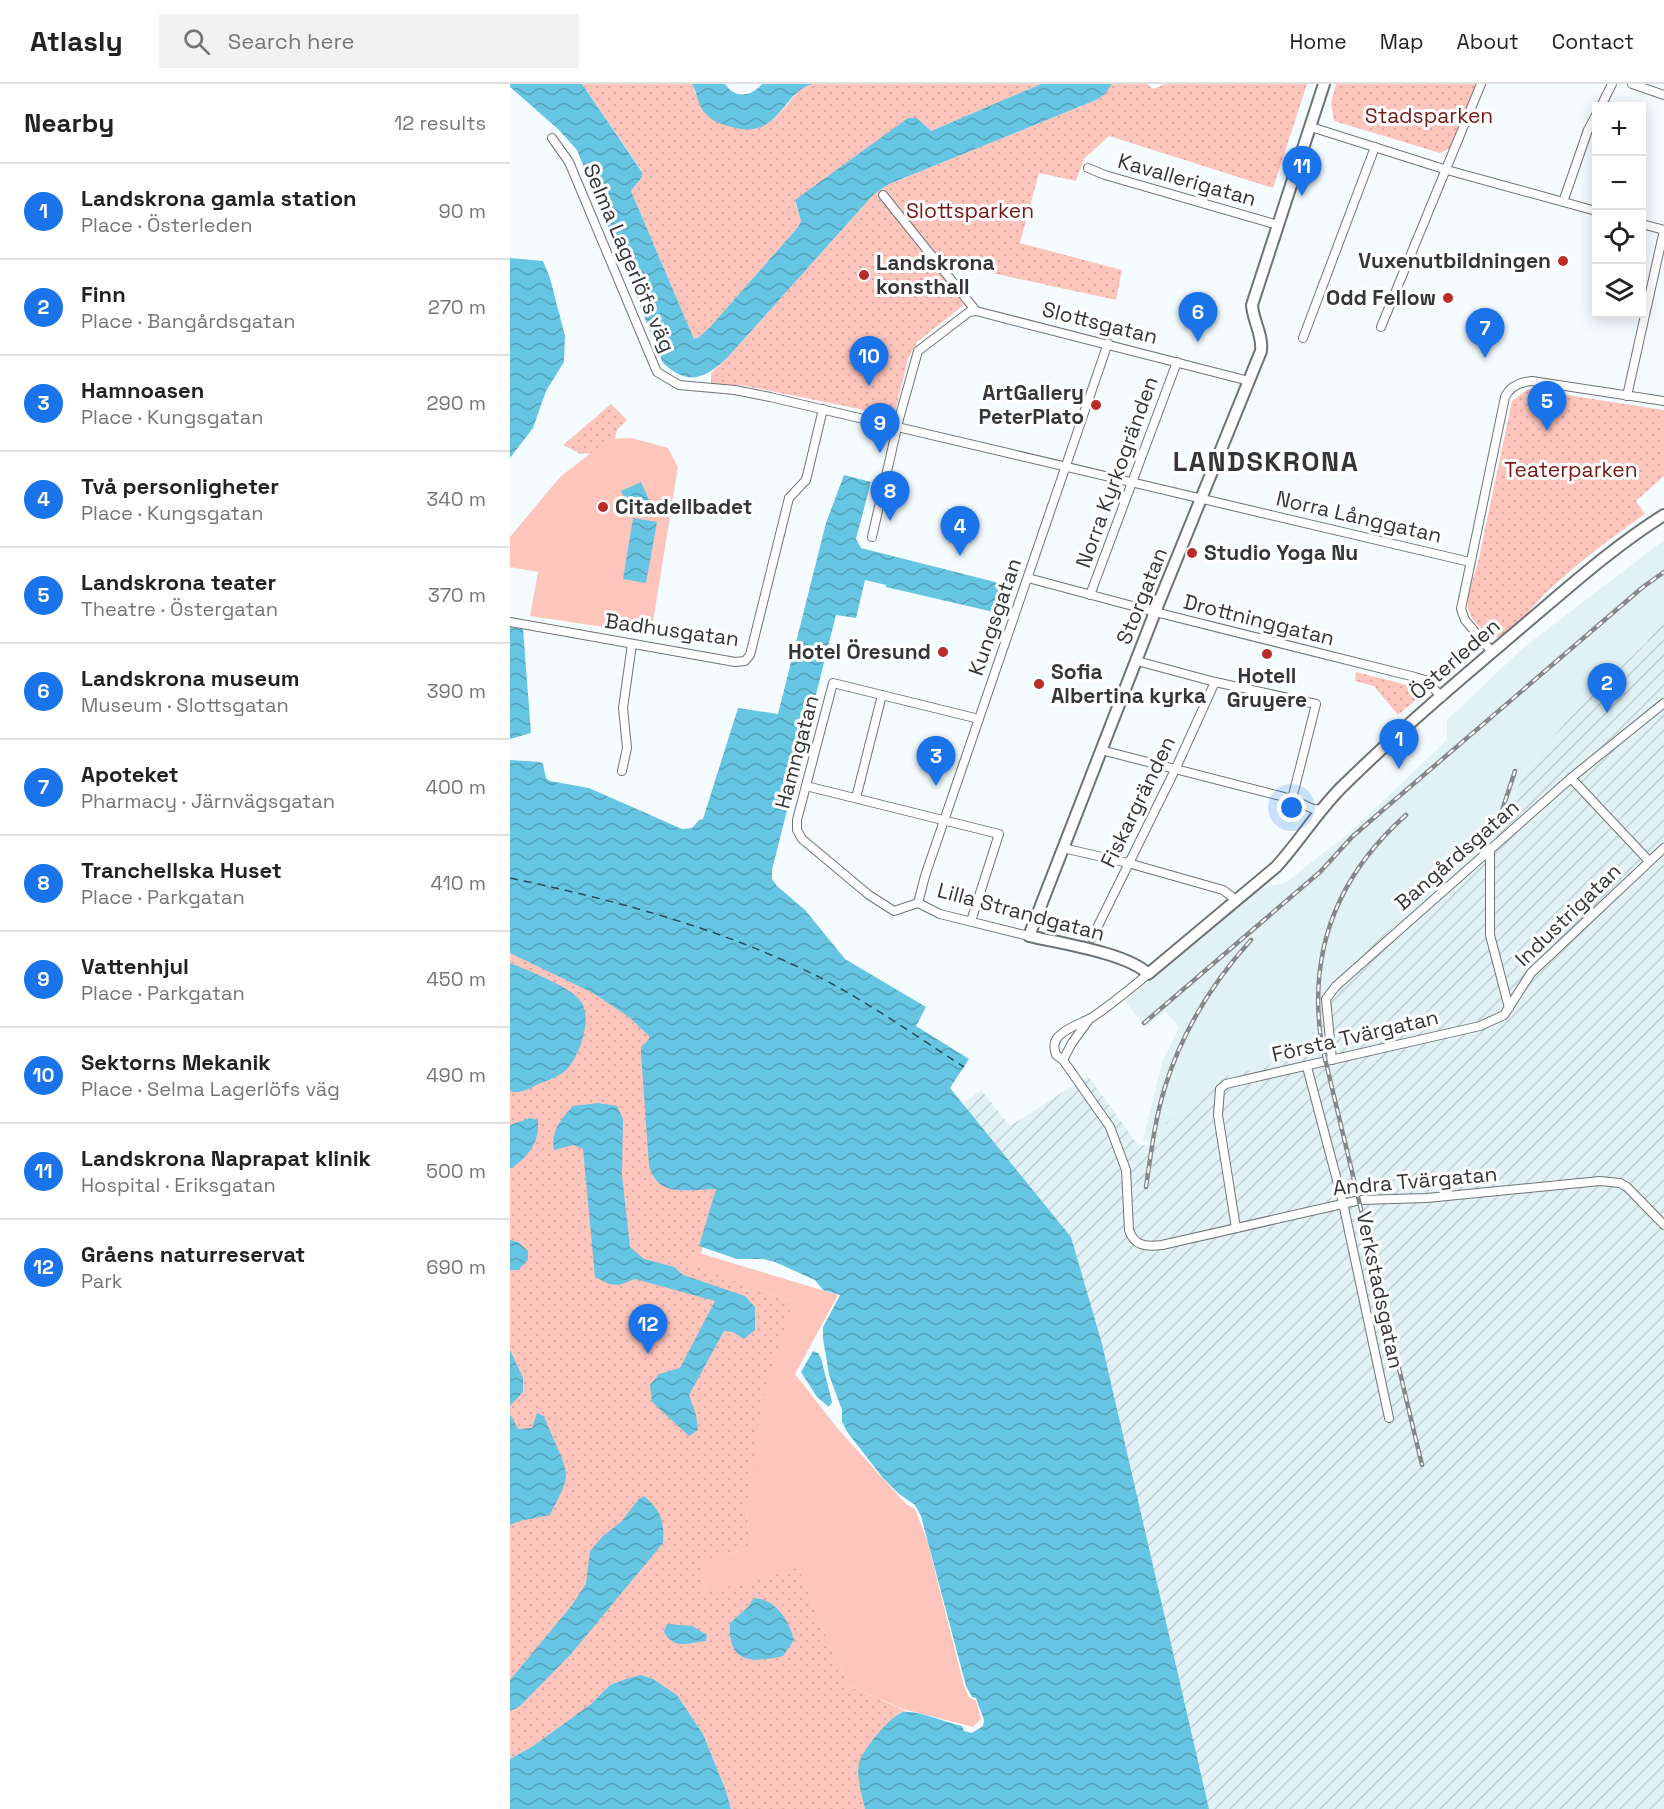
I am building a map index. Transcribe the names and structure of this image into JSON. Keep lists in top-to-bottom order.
{
  "streets": {
    "street": [
      "Kavallerigatan",
      "Selma Lagerlöfs väg",
      "Slottsgatan",
      "Norra Kyrkogränden",
      "Norra Långgatan",
      "Storgatan",
      "Kungsgatan",
      "Drottninggatan",
      "Badhusgatan",
      "Österleden",
      "Hamngatan",
      "Fiskargränden",
      "Bangårdsgatan",
      "Lilla Strandgatan",
      "Industrigatan",
      "Första Tvärgatan",
      "Andra Tvärgatan",
      "Verkstadsgatan"
    ]
  },
  "crossings": [
    ["Kavallerigatan", "Storgatan"],
    ["Selma Lagerlöfs väg", "Norra Långgatan"],
    ["Selma Lagerlöfs väg", "Kungsgatan"],
    ["Selma Lagerlöfs väg", "Badhusgatan"],
    ["Slottsgatan", "Norra Kyrkogränden"],
    ["Slottsgatan", "Storgatan"],
    ["Slottsgatan", "Kungsgatan"],
    ["Norra Kyrkogränden", "Norra Långgatan"],
    ["Norra Kyrkogränden", "Drottninggatan"],
    ["Norra Långgatan", "Storgatan"],
    ["Norra Långgatan", "Kungsgatan"],
    ["Storgatan", "Drottninggatan"],
    ["Storgatan", "Lilla Strandgatan"],
    ["Kungsgatan", "Drottninggatan"],
    ["Kungsgatan", "Lilla Strandgatan"],
    ["Drottninggatan", "Österleden"],
    ["Hamngatan", "Lilla Strandgatan"],
    ["Bangårdsgatan", "Första Tvärgatan"],
    ["Industrigatan", "Första Tvärgatan"],
    ["Första Tvärgatan", "Andra Tvärgatan"],
    ["Första Tvärgatan", "Verkstadsgatan"],
    ["Andra Tvärgatan", "Verkstadsgatan"]
  ],
  "districts": ["LANDSKRONA"],
  "parks": ["Stadsparken", "Slottsparken", "Teaterparken"],
  "places": [
    "Vuxenutbildningen",
    "Landskrona konsthall",
    "Odd Fellow",
    "ArtGallery PeterPlato",
    "Citadellbadet",
    "Studio Yoga Nu",
    "Hotel Öresund",
    "Hotell Gruyere",
    "Sofia Albertina kyrka"
  ],
  "page": {
    "header": "Atlasly",
    "search": "Search here",
    "nav": [
      "Home",
      "Map",
      "About",
      "Contact"
    ],
    "heading": ["Nearby", "12 results"],
    "map_buttons": ["+", "−"],
    "pins": [
      "11",
      "6",
      "7",
      "10",
      "5",
      "9",
      "8",
      "4",
      "2",
      "1",
      "3",
      "12"
    ],
    "list": [
      {
        "mark": "1",
        "name": "Landskrona gamla station",
        "note": "Place · Österleden",
        "value": "90 m"
      },
      {
        "mark": "2",
        "name": "Finn",
        "note": "Place · Bangårdsgatan",
        "value": "270 m"
      },
      {
        "mark": "3",
        "name": "Hamnoasen",
        "note": "Place · Kungsgatan",
        "value": "290 m"
      },
      {
        "mark": "4",
        "name": "Två personligheter",
        "note": "Place · Kungsgatan",
        "value": "340 m"
      },
      {
        "mark": "5",
        "name": "Landskrona teater",
        "note": "Theatre · Östergatan",
        "value": "370 m"
      },
      {
        "mark": "6",
        "name": "Landskrona museum",
        "note": "Museum · Slottsgatan",
        "value": "390 m"
      },
      {
        "mark": "7",
        "name": "Apoteket",
        "note": "Pharmacy · Järnvägsgatan",
        "value": "400 m"
      },
      {
        "mark": "8",
        "name": "Tranchellska Huset",
        "note": "Place · Parkgatan",
        "value": "410 m"
      },
      {
        "mark": "9",
        "name": "Vattenhjul",
        "note": "Place · Parkgatan",
        "value": "450 m"
      },
      {
        "mark": "10",
        "name": "Sektorns Mekanik",
        "note": "Place · Selma Lagerlöfs väg",
        "value": "490 m"
      },
      {
        "mark": "11",
        "name": "Landskrona Naprapat klinik",
        "note": "Hospital · Eriksgatan",
        "value": "500 m"
      },
      {
        "mark": "12",
        "name": "Gråens naturreservat",
        "note": "Park",
        "value": "690 m"
      }
    ]
  }
}
